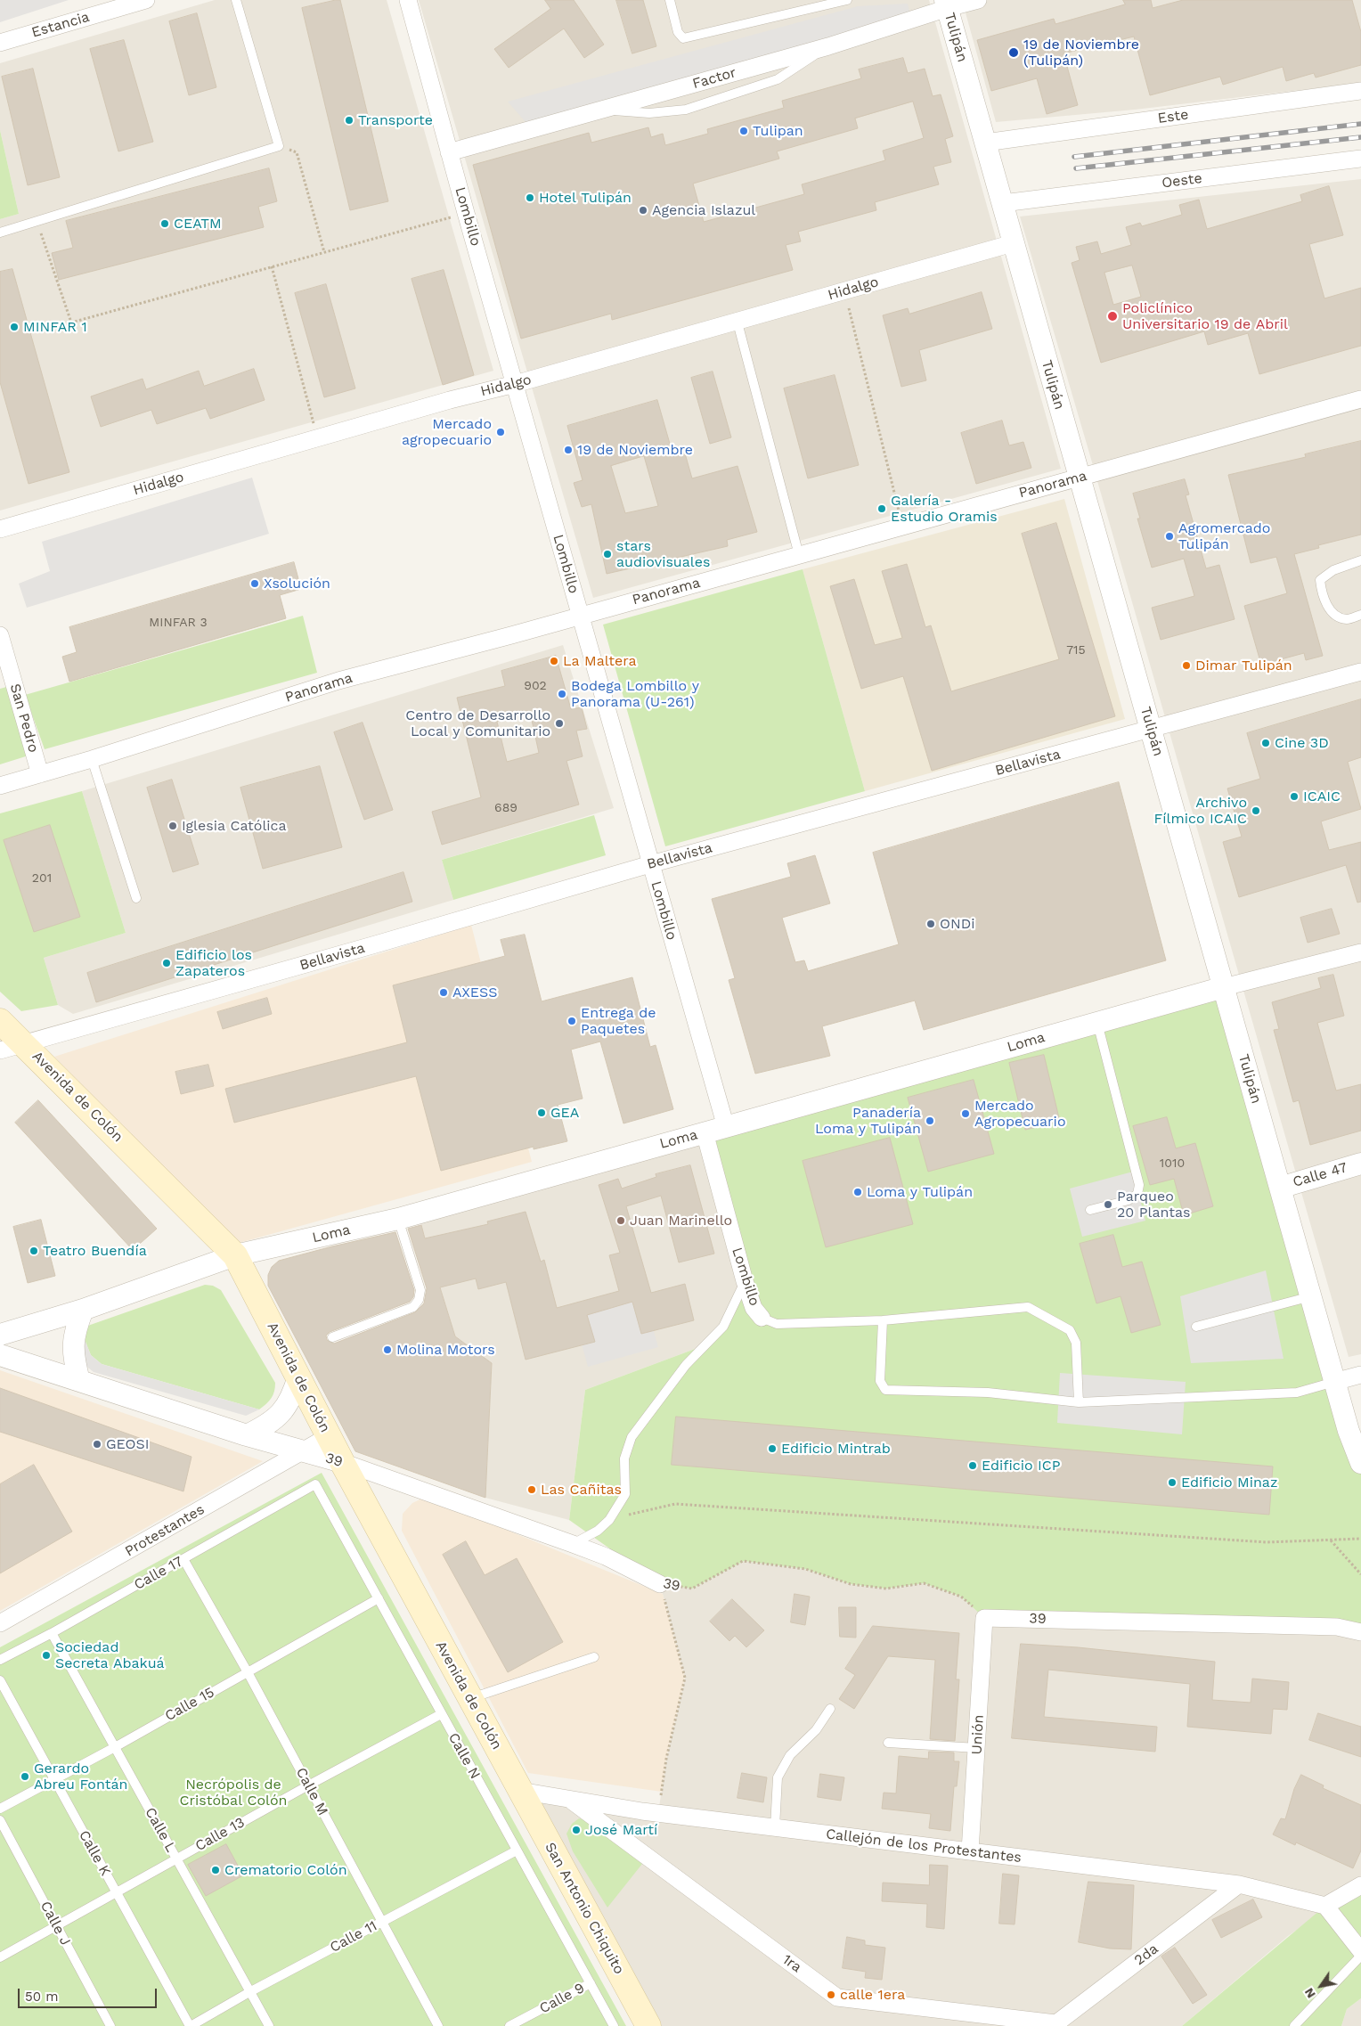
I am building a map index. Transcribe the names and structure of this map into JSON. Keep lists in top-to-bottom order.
{
  "streets": {
    "main road": ["Avenida de Colón", "San Antonio Chiquito"],
    "street": [
      "Estancia",
      "Tulipán",
      "Factor",
      "Este",
      "Oeste",
      "Lombillo",
      "Hidalgo",
      "Panorama",
      "San Pedro",
      "Bellavista",
      "Loma",
      "Calle 47",
      "39",
      "Protestantes",
      "Unión",
      "Callejón de los Protestantes",
      "2da",
      "1ra"
    ],
    "lane": [
      "Calle 17",
      "Calle 15",
      "Calle N",
      "Calle M",
      "Calle L",
      "Calle 13",
      "Calle K",
      "Calle J",
      "Calle 11",
      "Calle 9"
    ]
  },
  "crossings": [
    ["Tulipán", "Factor"],
    ["Tulipán", "Este"],
    ["Tulipán", "Oeste"],
    ["Tulipán", "Hidalgo"],
    ["Tulipán", "Panorama"],
    ["Tulipán", "Bellavista"],
    ["Tulipán", "Loma"],
    ["Tulipán", "Calle 47"],
    ["Factor", "Lombillo"],
    ["Lombillo", "Hidalgo"],
    ["Lombillo", "Panorama"],
    ["Lombillo", "Bellavista"],
    ["Lombillo", "Loma"],
    ["Panorama", "San Pedro"],
    ["Bellavista", "Avenida de Colón"],
    ["Loma", "Avenida de Colón"],
    ["Avenida de Colón", "39"],
    ["Avenida de Colón", "Protestantes"],
    ["Avenida de Colón", "Callejón de los Protestantes"],
    ["Avenida de Colón", "San Antonio Chiquito"],
    ["39", "Protestantes"],
    ["39", "Unión"],
    ["Calle 17", "Calle N"],
    ["Calle 17", "Calle M"],
    ["Calle 17", "Calle L"],
    ["Calle 15", "Calle N"],
    ["Calle 15", "Calle M"],
    ["Calle 15", "Calle L"],
    ["Calle 15", "Calle K"],
    ["Unión", "Callejón de los Protestantes"],
    ["Calle N", "Calle 13"],
    ["Calle N", "Calle 11"],
    ["Calle N", "Calle 9"],
    ["Calle M", "Calle 13"],
    ["Calle M", "Calle 11"],
    ["Calle L", "Calle 13"],
    ["Calle L", "Calle 11"],
    ["Calle 13", "Calle K"],
    ["Calle 13", "Calle J"],
    ["Callejón de los Protestantes", "San Antonio Chiquito"],
    ["Callejón de los Protestantes", "2da"],
    ["Callejón de los Protestantes", "1ra"],
    ["Calle K", "Calle 11"],
    ["2da", "1ra"]
  ],
  "parks": ["Necrópolis de Cristóbal Colón"],
  "places": [
    "19 de Noviembre (Tulipán)",
    "Transporte",
    "Tulipan",
    "Hotel Tulipán",
    "Agencia Islazul",
    "CEATM",
    "Policlínico Universitario 19 de Abril",
    "MINFAR 1",
    "Mercado agropecuario",
    "19 de Noviembre",
    "Galería - Estudio Oramis",
    "Agromercado Tulipán",
    "stars audiovisuales",
    "Xsolución",
    "La Maltera",
    "Dimar Tulipán",
    "Bodega Lombillo y Panorama (U-261)",
    "Centro de Desarrollo Local y Comunitario",
    "Cine 3D",
    "ICAIC",
    "Archivo Fílmico ICAIC",
    "Iglesia Católica",
    "ONDi",
    "Edificio los Zapateros",
    "AXESS",
    "Entrega de Paquetes",
    "GEA",
    "Mercado Agropecuario",
    "Panadería Loma y Tulipán",
    "Loma y Tulipán",
    "Parqueo 20 Plantas",
    "Juan Marinello",
    "Teatro Buendía",
    "Molina Motors",
    "GEOSI",
    "Edificio Mintrab",
    "Edificio ICP",
    "Edificio Minaz",
    "Las Cañitas",
    "Sociedad Secreta Abakuá",
    "Gerardo Abreu Fontán",
    "José Martí",
    "Crematorio Colón",
    "calle 1era"
  ],
  "house_numbers": [
    "MINFAR 3",
    "715",
    "902",
    "689",
    "201",
    "1010"
  ],
  "scale_bar": "50 m",
  "north": "bottom left"
}
